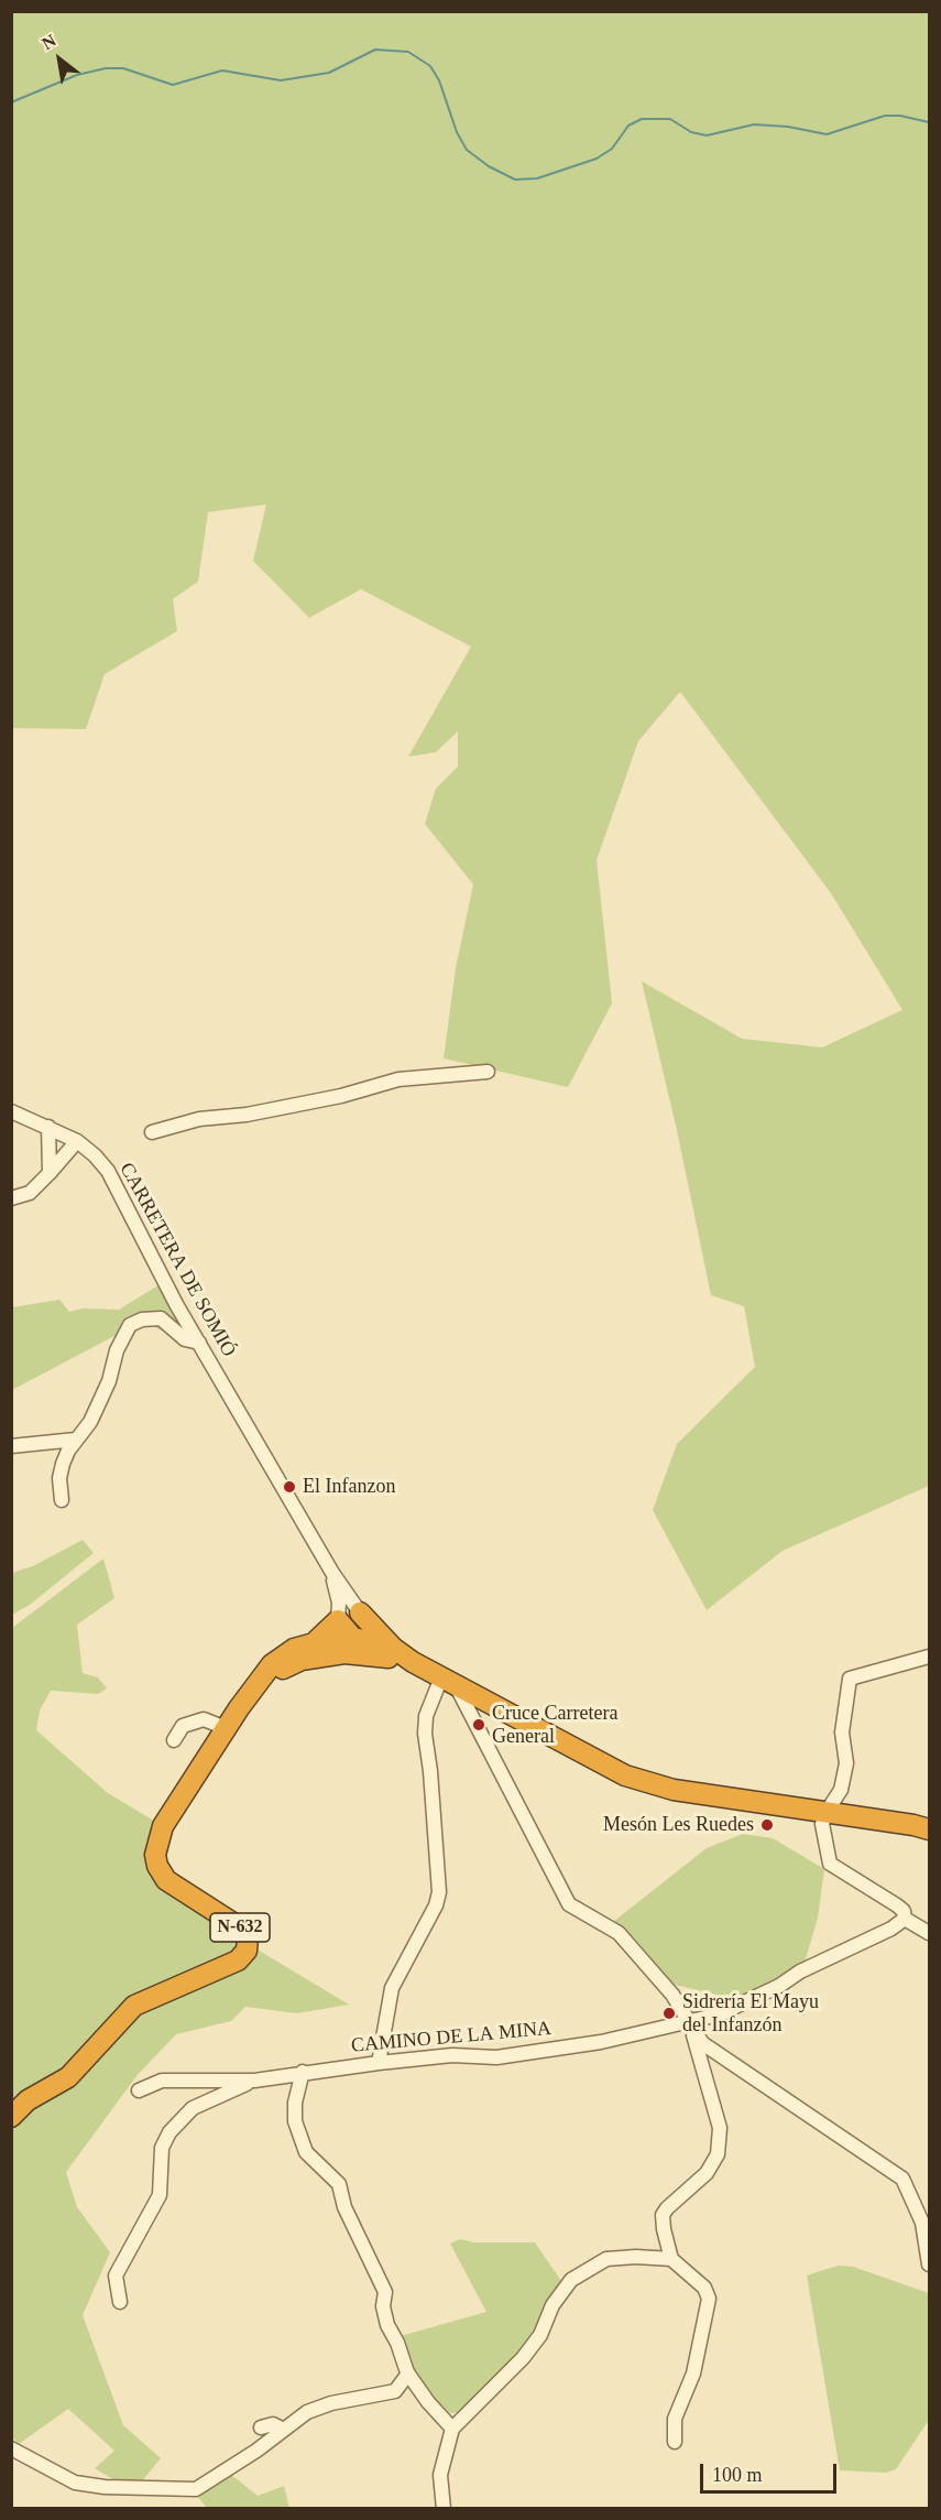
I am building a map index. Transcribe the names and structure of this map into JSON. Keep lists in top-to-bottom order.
{
  "streets": {
    "highway": ["N-632"],
    "street": ["CARRETERA DE SOMIÓ", "CAMINO DE LA MINA"]
  },
  "places": [
    "El Infanzon",
    "Cruce Carretera General",
    "Mesón Les Ruedes",
    "Sidrería El Mayu del Infanzón"
  ],
  "scale_bar": "100 m",
  "north": "top left"
}
